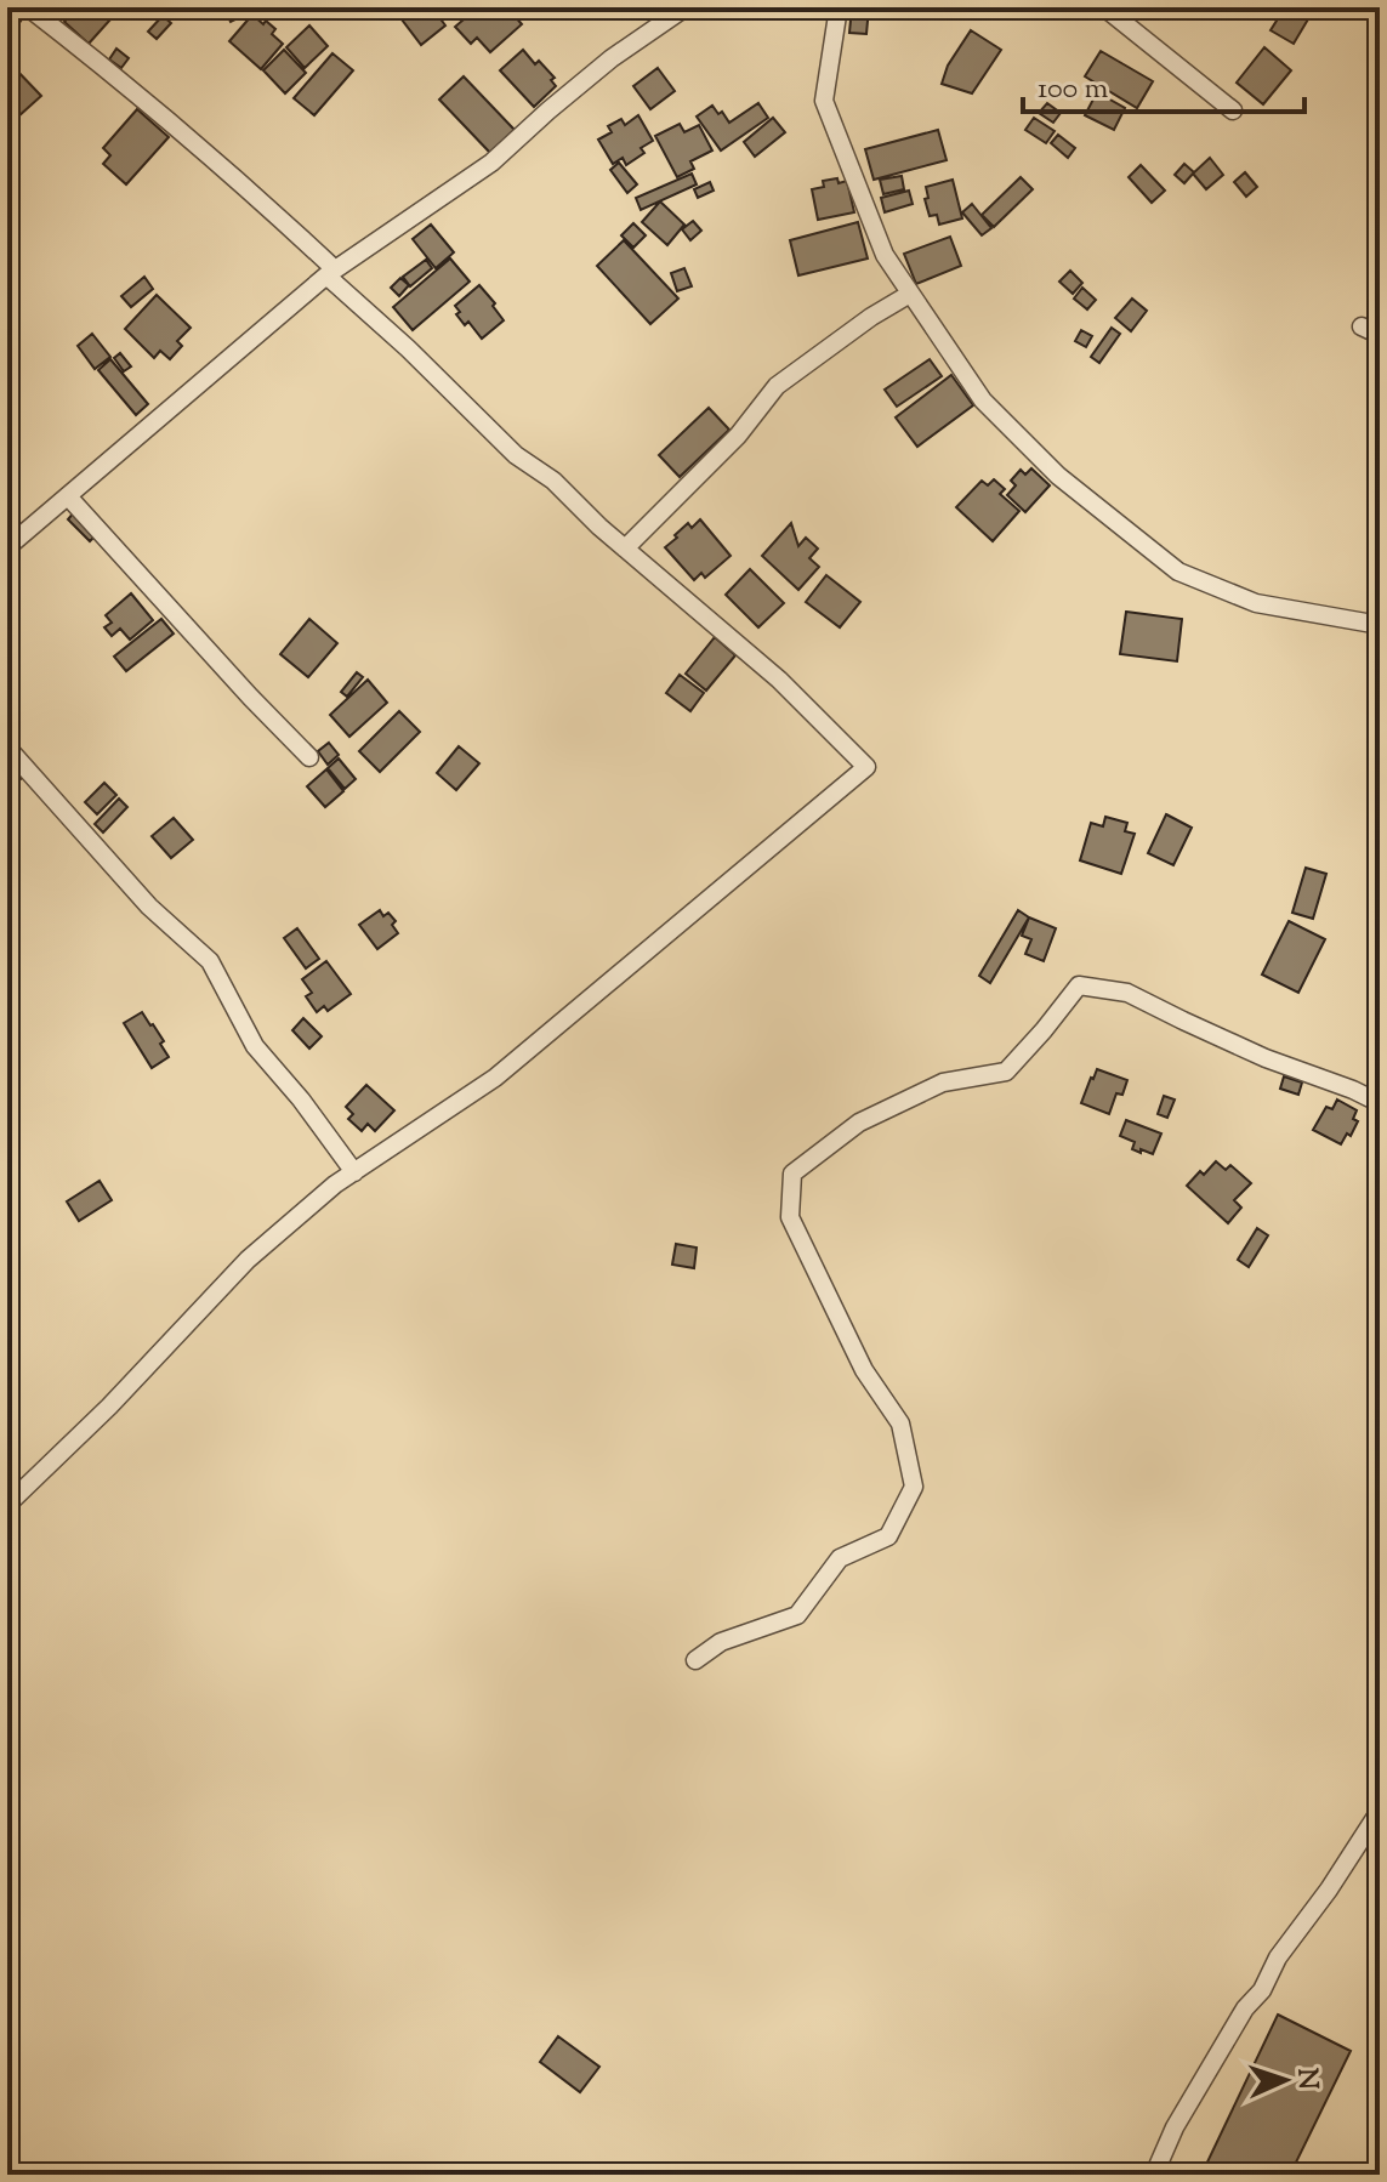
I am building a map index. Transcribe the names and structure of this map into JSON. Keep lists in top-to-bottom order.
{
  "scale_bar": "100 m",
  "north": "right"
}
